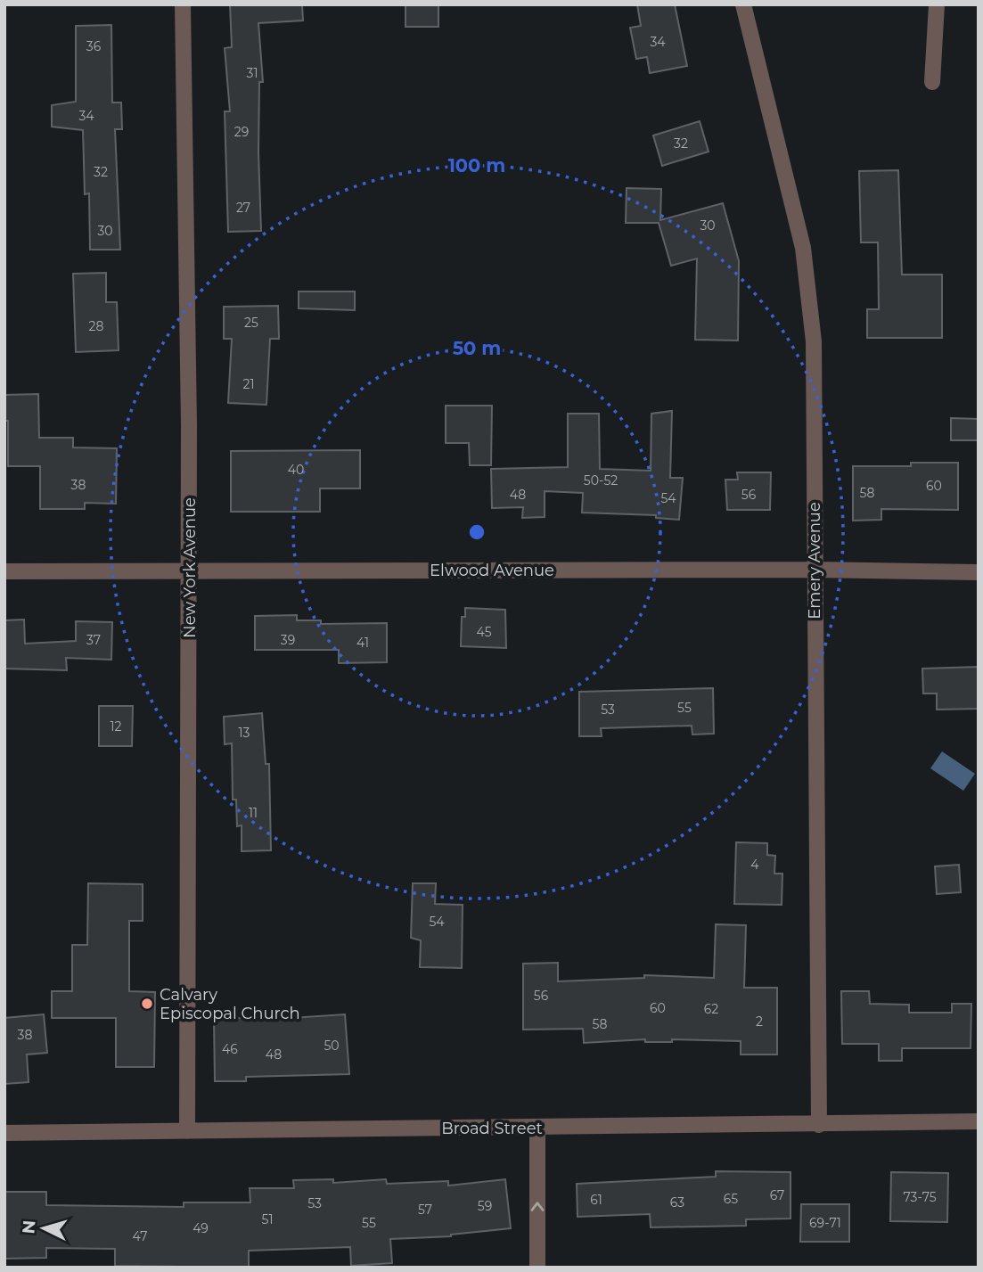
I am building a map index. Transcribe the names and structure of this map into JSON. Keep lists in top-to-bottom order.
{
  "streets": {
    "street": [
      "Emery Avenue",
      "New York Avenue",
      "Elwood Avenue",
      "Broad Street"
    ]
  },
  "crossings": [
    ["Emery Avenue", "Elwood Avenue"],
    ["Emery Avenue", "Broad Street"],
    ["New York Avenue", "Elwood Avenue"],
    ["New York Avenue", "Broad Street"]
  ],
  "places": ["Calvary Episcopal Church"],
  "house_numbers": [
    "34",
    "36",
    "31",
    "34",
    "29",
    "32",
    "32",
    "27",
    "30",
    "30",
    "25",
    "28",
    "21",
    "40",
    "50-52",
    "38",
    "60",
    "58",
    "48",
    "56",
    "54",
    "45",
    "37",
    "39",
    "41",
    "55",
    "53",
    "12",
    "13",
    "11",
    "4",
    "54",
    "56",
    "60",
    "62",
    "2",
    "58",
    "38",
    "50",
    "46",
    "48",
    "67",
    "73-75",
    "65",
    "61",
    "63",
    "53",
    "59",
    "57",
    "51",
    "55",
    "69-71",
    "49",
    "47"
  ],
  "north": "left",
  "rings": ["100 m", "50 m"]
}
